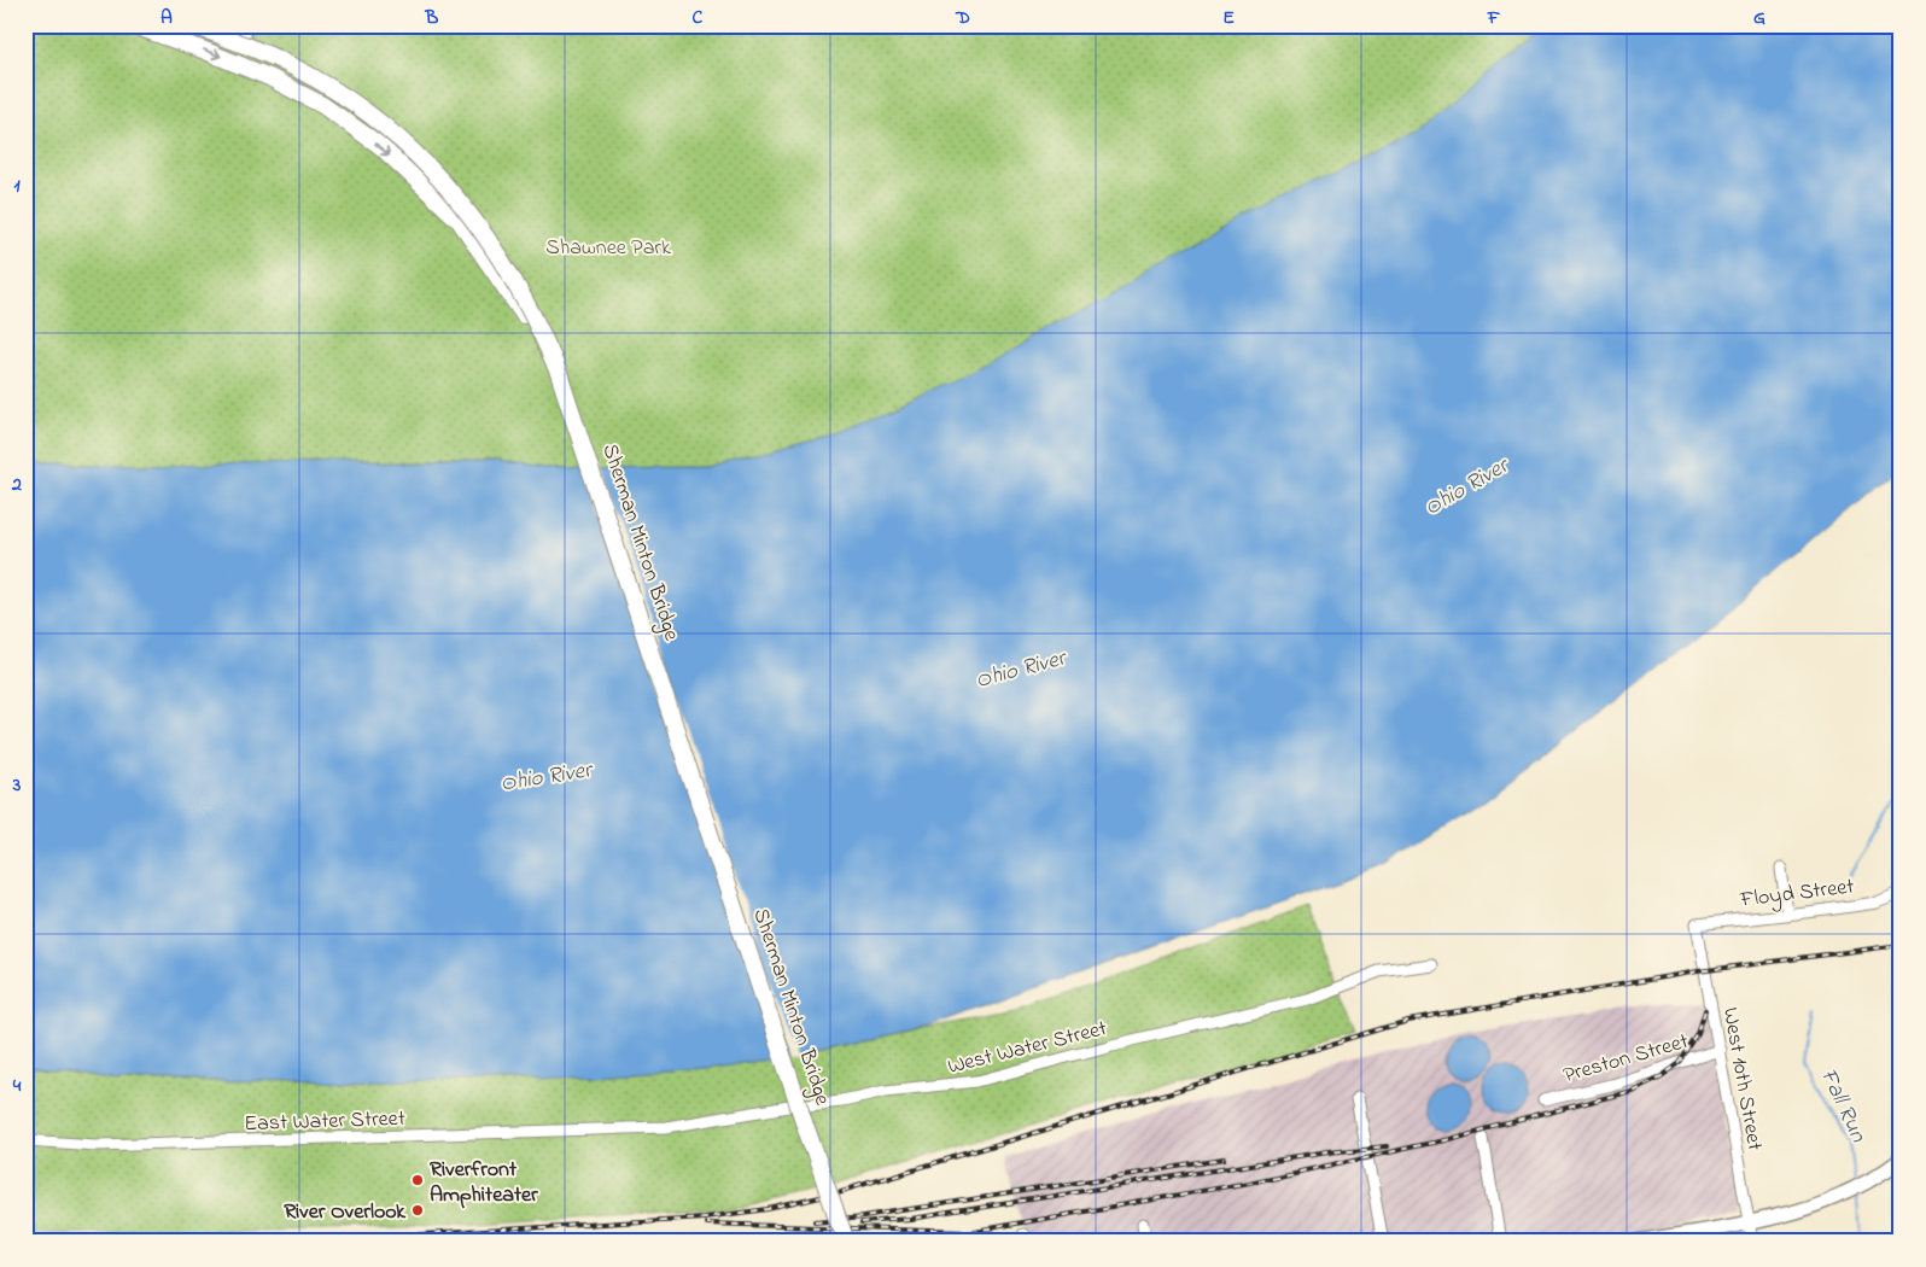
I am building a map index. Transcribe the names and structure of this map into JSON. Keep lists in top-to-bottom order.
{
  "streets": {
    "highway": ["Sherman Minton Bridge"],
    "street": [
      "Floyd Street",
      "West Water Street",
      "Preston Street",
      "West 10th Street",
      "East Water Street"
    ]
  },
  "crossings": [
    ["Floyd Street", "West 10th Street"],
    ["West Water Street", "East Water Street"],
    ["Preston Street", "West 10th Street"]
  ],
  "water": ["Ohio River", "Fall Run"],
  "parks": ["Shawnee Park"],
  "places": ["Riverfront Amphiteater", "River Overlook"],
  "grid": {
    "columns": [
      "A",
      "B",
      "C",
      "D",
      "E",
      "F",
      "G"
    ],
    "rows": [
      "1",
      "2",
      "3",
      "4"
    ]
  }
}
